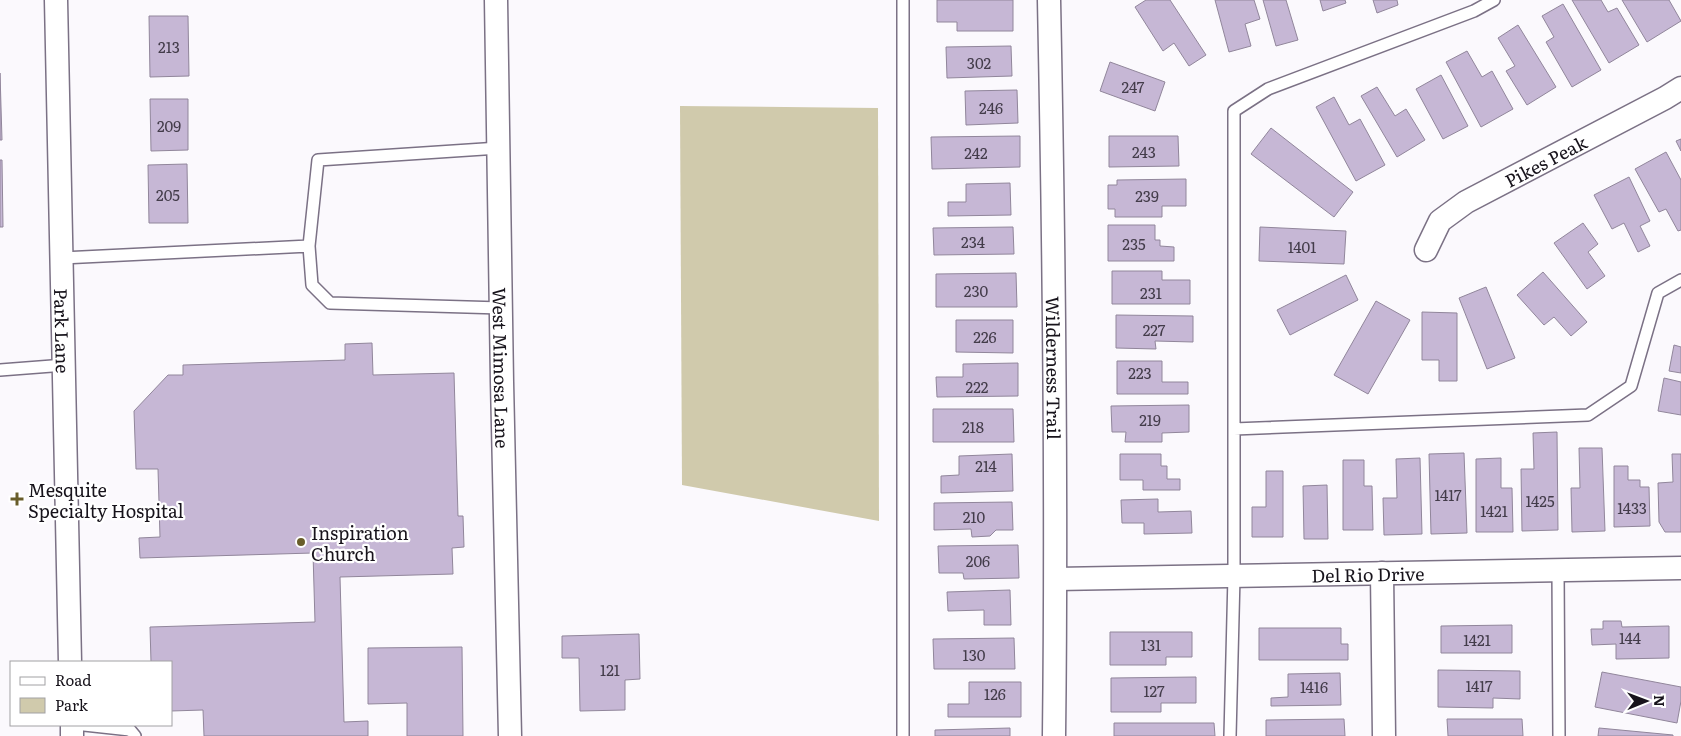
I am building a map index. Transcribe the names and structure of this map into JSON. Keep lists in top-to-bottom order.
{
  "streets": {
    "street": [
      "Pikes Peak",
      "Park Lane",
      "West Mimosa Lane",
      "Wilderness Trail",
      "Del Rio Drive"
    ]
  },
  "crossings": [
    ["Wilderness Trail", "Del Rio Drive"]
  ],
  "places": {
    "health": ["Mesquite Specialty Hospital"],
    "other": ["Inspiration Church"]
  },
  "house_numbers": [
    "213",
    "302",
    "247",
    "246",
    "209",
    "243",
    "242",
    "205",
    "239",
    "234",
    "235",
    "1401",
    "230",
    "231",
    "227",
    "226",
    "223",
    "222",
    "219",
    "218",
    "214",
    "1417",
    "1425",
    "1433",
    "1421",
    "210",
    "206",
    "144",
    "1421",
    "131",
    "130",
    "121",
    "1417",
    "1416",
    "127",
    "126"
  ],
  "legend": ["Road", "Park"],
  "north": "right"
}
